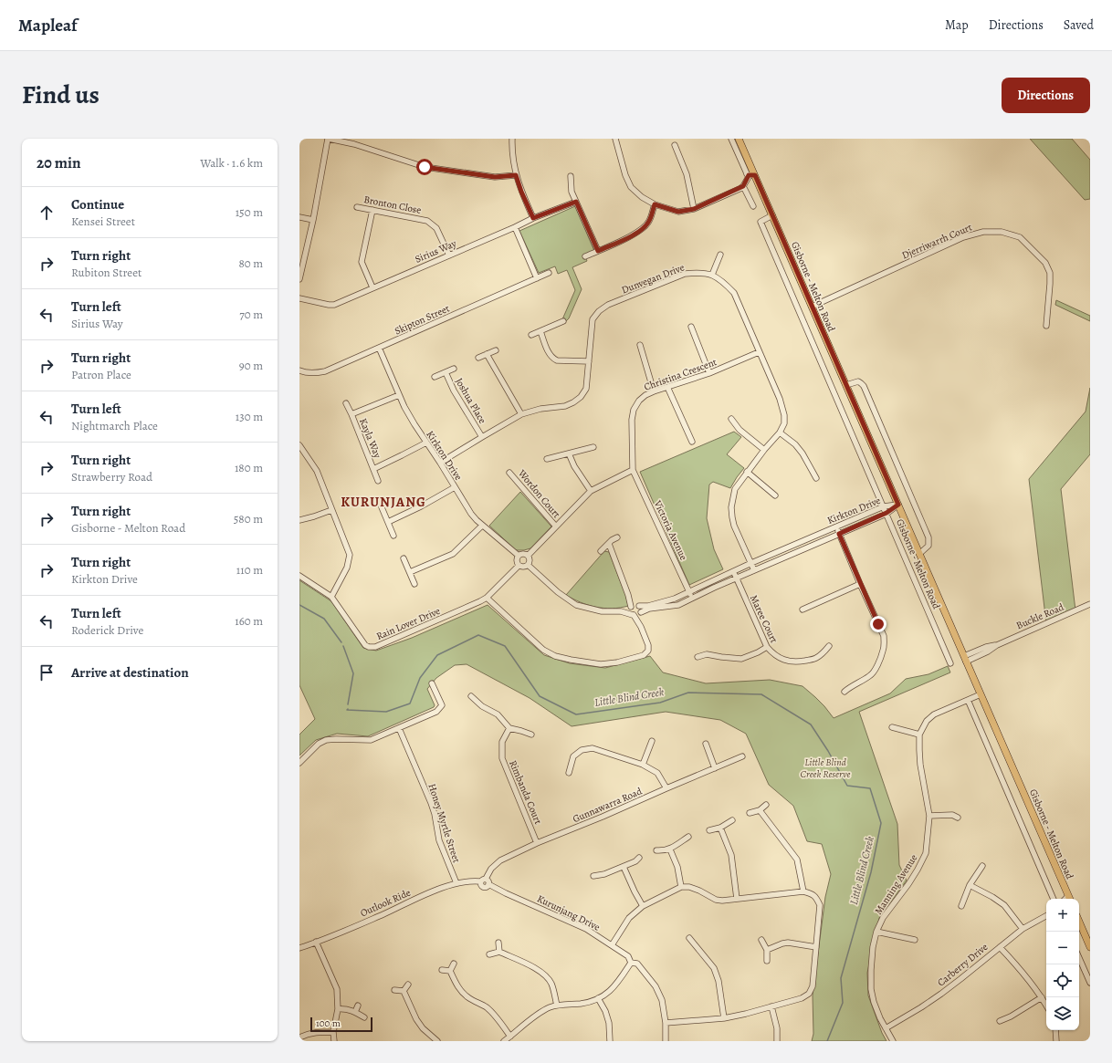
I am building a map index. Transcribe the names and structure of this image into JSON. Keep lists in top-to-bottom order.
{
  "streets": {
    "main road": ["Gisborne - Melton Road"],
    "street": [
      "Bronton Close",
      "Djerriwarrh Court",
      "Sirius Way",
      "Dunvegan Drive",
      "Skipton Street",
      "Christina Crescent",
      "Joshua Place",
      "Kayla Way",
      "Kirkton Drive",
      "Wordon Court",
      "Victoria Avenue",
      "Buckle Road",
      "Maree Court",
      "Rain Lover Drive",
      "Rimbanda Court",
      "Gunnawarra Road",
      "Honey Myrtle Street",
      "Manning Avenue",
      "Outlook Ride",
      "Kurunjang Drive",
      "Carberry Drive"
    ]
  },
  "crossings": [
    ["Bronton Close", "Sirius Way"],
    ["Djerriwarrh Court", "Gisborne - Melton Road"],
    ["Dunvegan Drive", "Christina Crescent"],
    ["Dunvegan Drive", "Joshua Place"],
    ["Dunvegan Drive", "Kirkton Drive"],
    ["Gisborne - Melton Road", "Kirkton Drive"],
    ["Gisborne - Melton Road", "Buckle Road"],
    ["Skipton Street", "Kirkton Drive"],
    ["Christina Crescent", "Victoria Avenue"],
    ["Kayla Way", "Kirkton Drive"],
    ["Kirkton Drive", "Victoria Avenue"],
    ["Kirkton Drive", "Maree Court"],
    ["Rimbanda Court", "Gunnawarra Road"],
    ["Gunnawarra Road", "Outlook Ride"],
    ["Gunnawarra Road", "Kurunjang Drive"],
    ["Honey Myrtle Street", "Outlook Ride"],
    ["Manning Avenue", "Carberry Drive"],
    ["Outlook Ride", "Kurunjang Drive"]
  ],
  "districts": ["KURUNJANG"],
  "water": ["Little Blind Creek"],
  "parks": ["Little Blind Creek Reserve"],
  "scale_bar": "100 m",
  "page": {
    "header": "Mapleaf",
    "nav": ["Map", "Directions", "Saved"],
    "title": "Find us",
    "buttons": "Directions",
    "heading": ["20 min", "Walk · 1.6 km"],
    "list": [
      ["Continue", "Kensei Street", "150 m"],
      ["Turn right", "Rubiton Street", "80 m"],
      ["Turn left", "Sirius Way", "70 m"],
      ["Turn right", "Patron Place", "90 m"],
      ["Turn left", "Nightmarch Place", "130 m"],
      ["Turn right", "Strawberry Road", "180 m"],
      ["Turn right", "Gisborne - Melton Road", "580 m"],
      ["Turn right", "Kirkton Drive", "110 m"],
      ["Turn left", "Roderick Drive", "160 m"],
      "Arrive at destination"
    ],
    "map_buttons": ["+", "−"],
    "scale": "100 m"
  }
}
